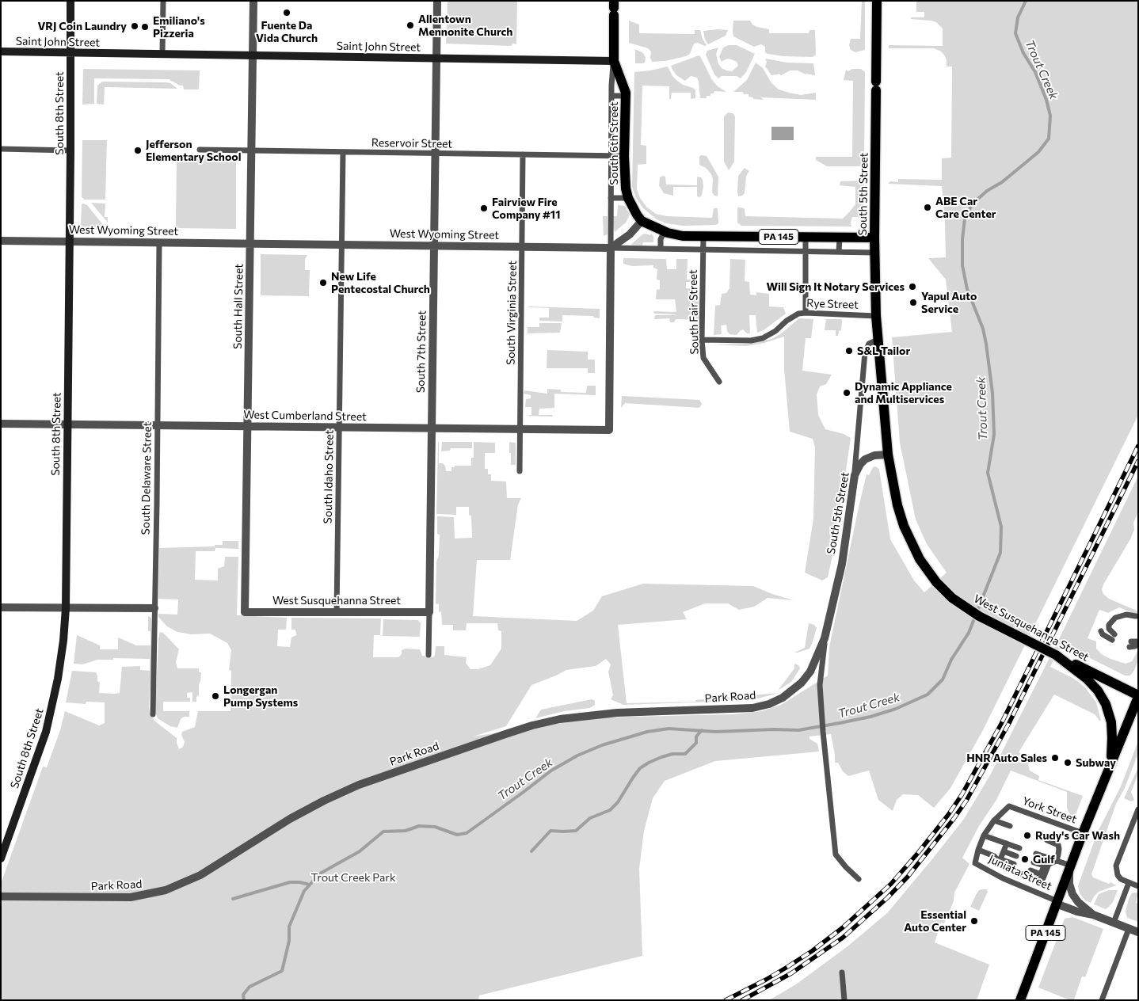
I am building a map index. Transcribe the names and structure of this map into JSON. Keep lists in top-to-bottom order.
{
  "streets": {
    "main road": [
      "Saint John Street",
      "South 8th Street",
      "South 6th Street",
      "South 5th Street",
      "PA 145",
      "West Susquehanna Street"
    ],
    "street": [
      "West Wyoming Street",
      "South Hall Street",
      "South 7th Street",
      "West Cumberland Street",
      "Park Road",
      "Juniata Street"
    ],
    "lane": [
      "Reservoir Street",
      "Rye Street",
      "South Fair Street",
      "South Virginia Street",
      "South Idaho Street",
      "South Delaware Street",
      "York Street"
    ]
  },
  "crossings": [
    ["Saint John Street", "South 8th Street"],
    ["Saint John Street", "South 6th Street"],
    ["Saint John Street", "South Hall Street"],
    ["Saint John Street", "South 7th Street"],
    ["South 8th Street", "West Wyoming Street"],
    ["South 8th Street", "West Cumberland Street"],
    ["Reservoir Street", "South 6th Street"],
    ["Reservoir Street", "South Hall Street"],
    ["Reservoir Street", "South Virginia Street"],
    ["Reservoir Street", "South 7th Street"],
    ["Reservoir Street", "South Idaho Street"],
    ["South 6th Street", "West Wyoming Street"],
    ["South 6th Street", "PA 145"],
    ["South 6th Street", "West Cumberland Street"],
    ["South 5th Street", "PA 145"],
    ["South 5th Street", "Rye Street"],
    ["South 5th Street", "West Susquehanna Street"],
    ["South 5th Street", "Park Road"],
    ["West Wyoming Street", "South Hall Street"],
    ["West Wyoming Street", "South Virginia Street"],
    ["West Wyoming Street", "South 7th Street"],
    ["West Wyoming Street", "West Cumberland Street"],
    ["West Wyoming Street", "South Idaho Street"],
    ["West Wyoming Street", "South Delaware Street"],
    ["PA 145", "South Fair Street"],
    ["PA 145", "West Susquehanna Street"],
    ["PA 145", "York Street"],
    ["PA 145", "Juniata Street"],
    ["Rye Street", "South Fair Street"],
    ["South Hall Street", "West Cumberland Street"],
    ["South Hall Street", "West Susquehanna Street"],
    ["South Virginia Street", "West Cumberland Street"],
    ["South 7th Street", "West Cumberland Street"],
    ["South 7th Street", "West Susquehanna Street"],
    ["West Cumberland Street", "South Idaho Street"],
    ["West Cumberland Street", "South Delaware Street"],
    ["South Idaho Street", "West Susquehanna Street"]
  ],
  "water": ["Trout Creek"],
  "parks": ["Trout Creek Park"],
  "places": [
    "Fuente Da Vida Church",
    "Allentown Mennonite Church",
    "VRJ Coin Laundry",
    "Emiliano's Pizzeria",
    "Jefferson Elementary School",
    "ABE Car Care Center",
    "Fairview Fire Company #11",
    "New Life Pentecostal Church",
    "Will Sign It Notary Services",
    "Yapul Auto Service",
    "S&L Tailor",
    "Dynamic Appliance and Multiservices",
    "Longergan Pump Systems",
    "HNR Auto Sales",
    "Subway",
    "Rudy's Car Wash",
    "Gulf",
    "Essential Auto Center"
  ]
}
